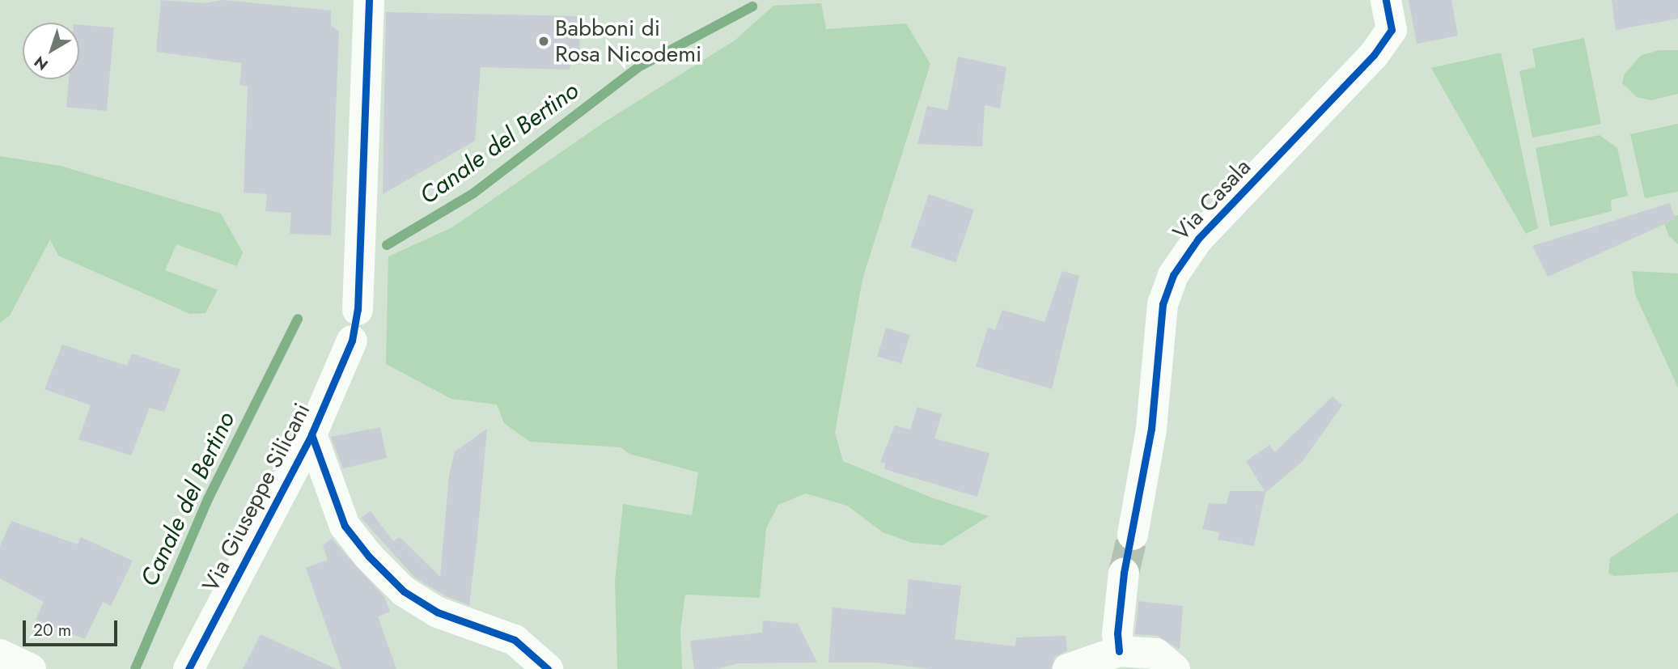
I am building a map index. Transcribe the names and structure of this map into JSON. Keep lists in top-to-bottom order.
{
  "streets": {
    "street": ["Via Casala", "Via Giuseppe Silicani"]
  },
  "water": ["Canale del Bertino"],
  "places": ["Babboni di Rosa Nicodemi"],
  "scale_bar": "20 m",
  "north": "bottom left"
}
